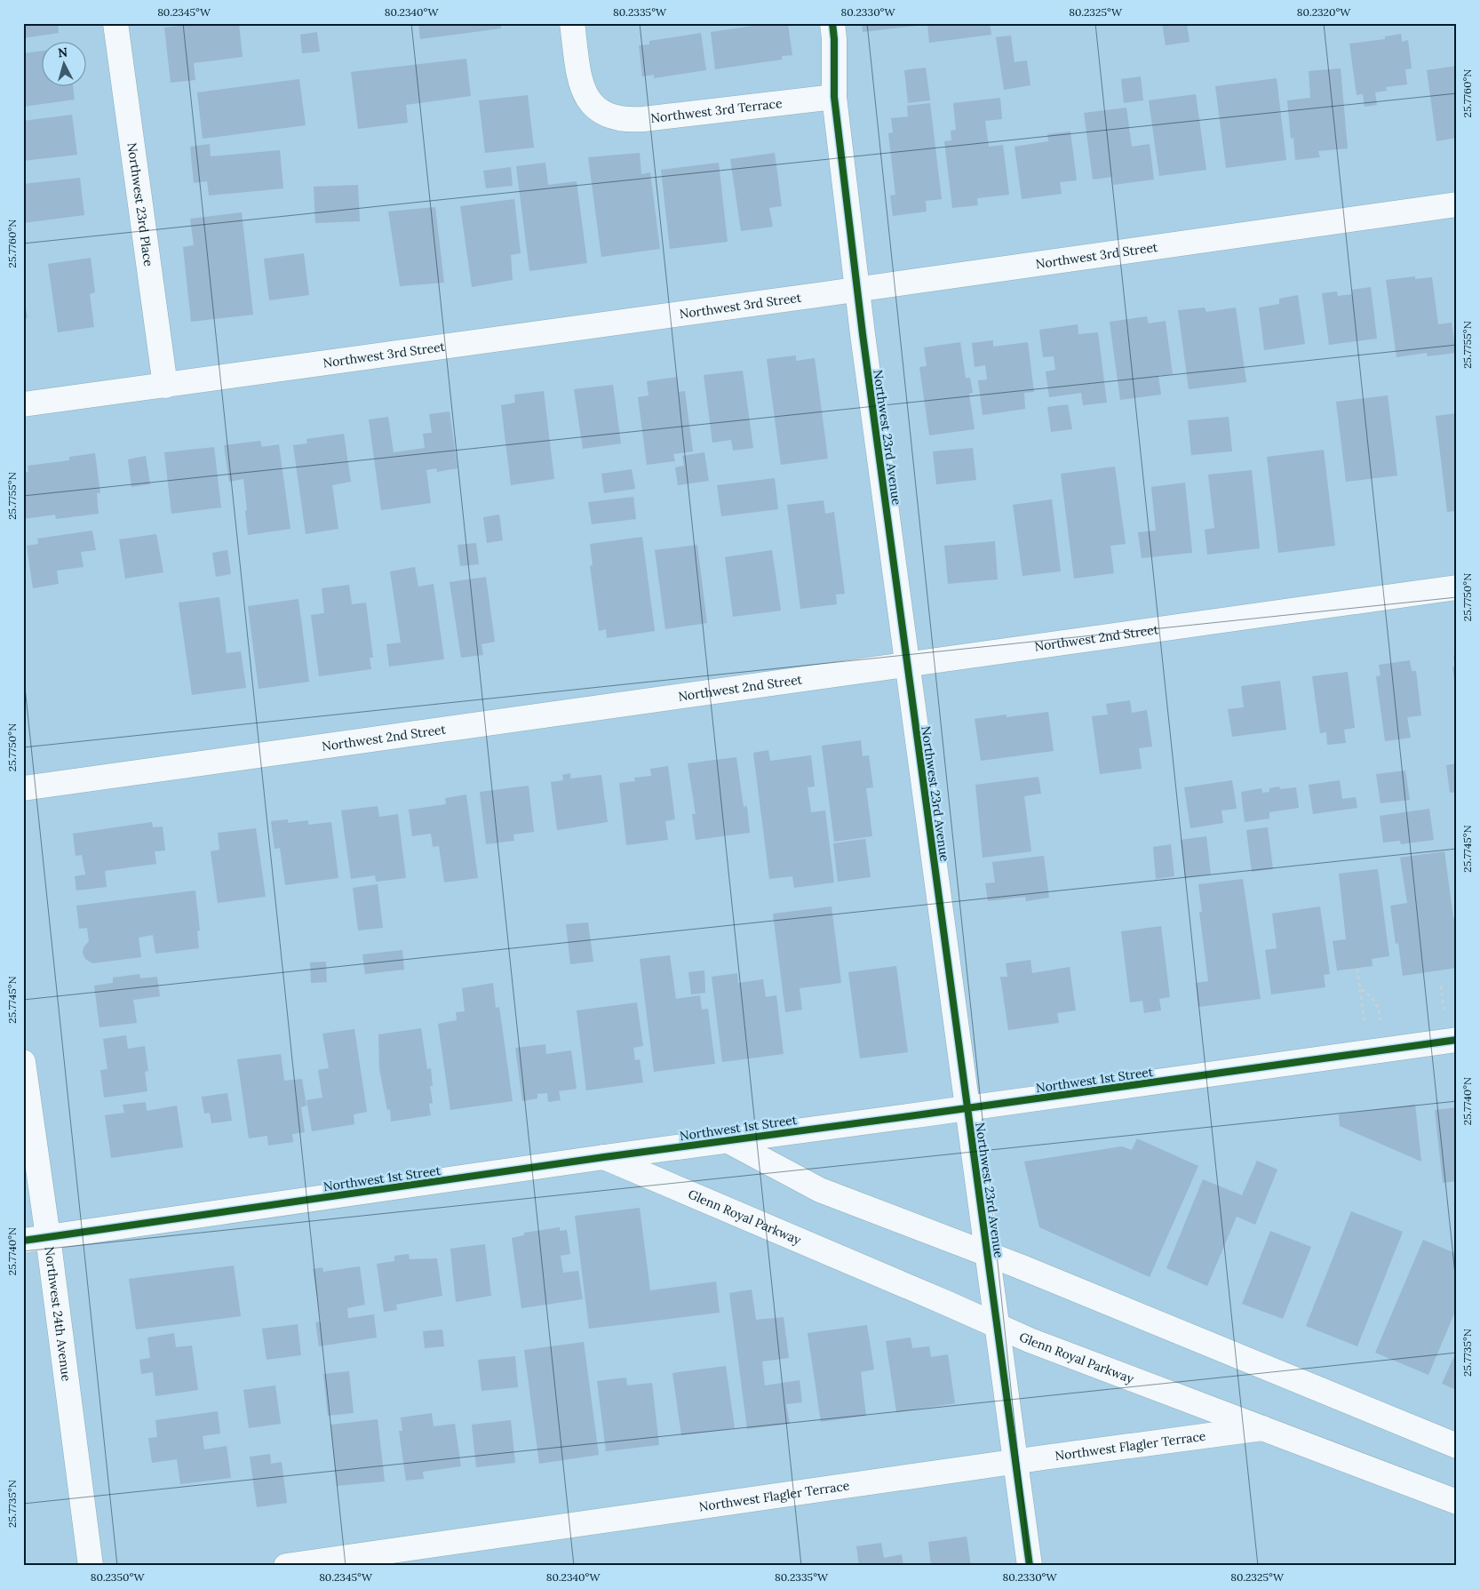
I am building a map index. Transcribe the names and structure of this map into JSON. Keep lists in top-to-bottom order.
{
  "streets": {
    "street": [
      "Northwest 3rd Terrace",
      "Northwest 23rd Place",
      "Northwest 3rd Street",
      "Northwest 23rd Avenue",
      "Northwest 2nd Street",
      "Northwest 1st Street",
      "Glenn Royal Parkway",
      "Northwest 24th Avenue",
      "Northwest Flagler Terrace"
    ]
  },
  "crossings": [
    ["Northwest 3rd Terrace", "Northwest 23rd Avenue"],
    ["Northwest 23rd Place", "Northwest 3rd Street"],
    ["Northwest 3rd Street", "Northwest 23rd Avenue"],
    ["Northwest 23rd Avenue", "Northwest 2nd Street"],
    ["Northwest 23rd Avenue", "Northwest 1st Street"],
    ["Northwest 23rd Avenue", "Glenn Royal Parkway"],
    ["Northwest 23rd Avenue", "Northwest Flagler Terrace"],
    ["Northwest 1st Street", "Glenn Royal Parkway"],
    ["Northwest 1st Street", "Northwest 24th Avenue"],
    ["Glenn Royal Parkway", "Northwest Flagler Terrace"]
  ],
  "north": "top",
  "coordinates": [
    "80.2345°W",
    "80.2340°W",
    "80.2335°W",
    "80.2330°W",
    "80.2325°W",
    "80.2320°W",
    "25.7760°N",
    "25.7755°N",
    "25.7750°N",
    "25.7745°N",
    "25.7740°N",
    "25.7735°N",
    "80.2350°W"
  ]
}
